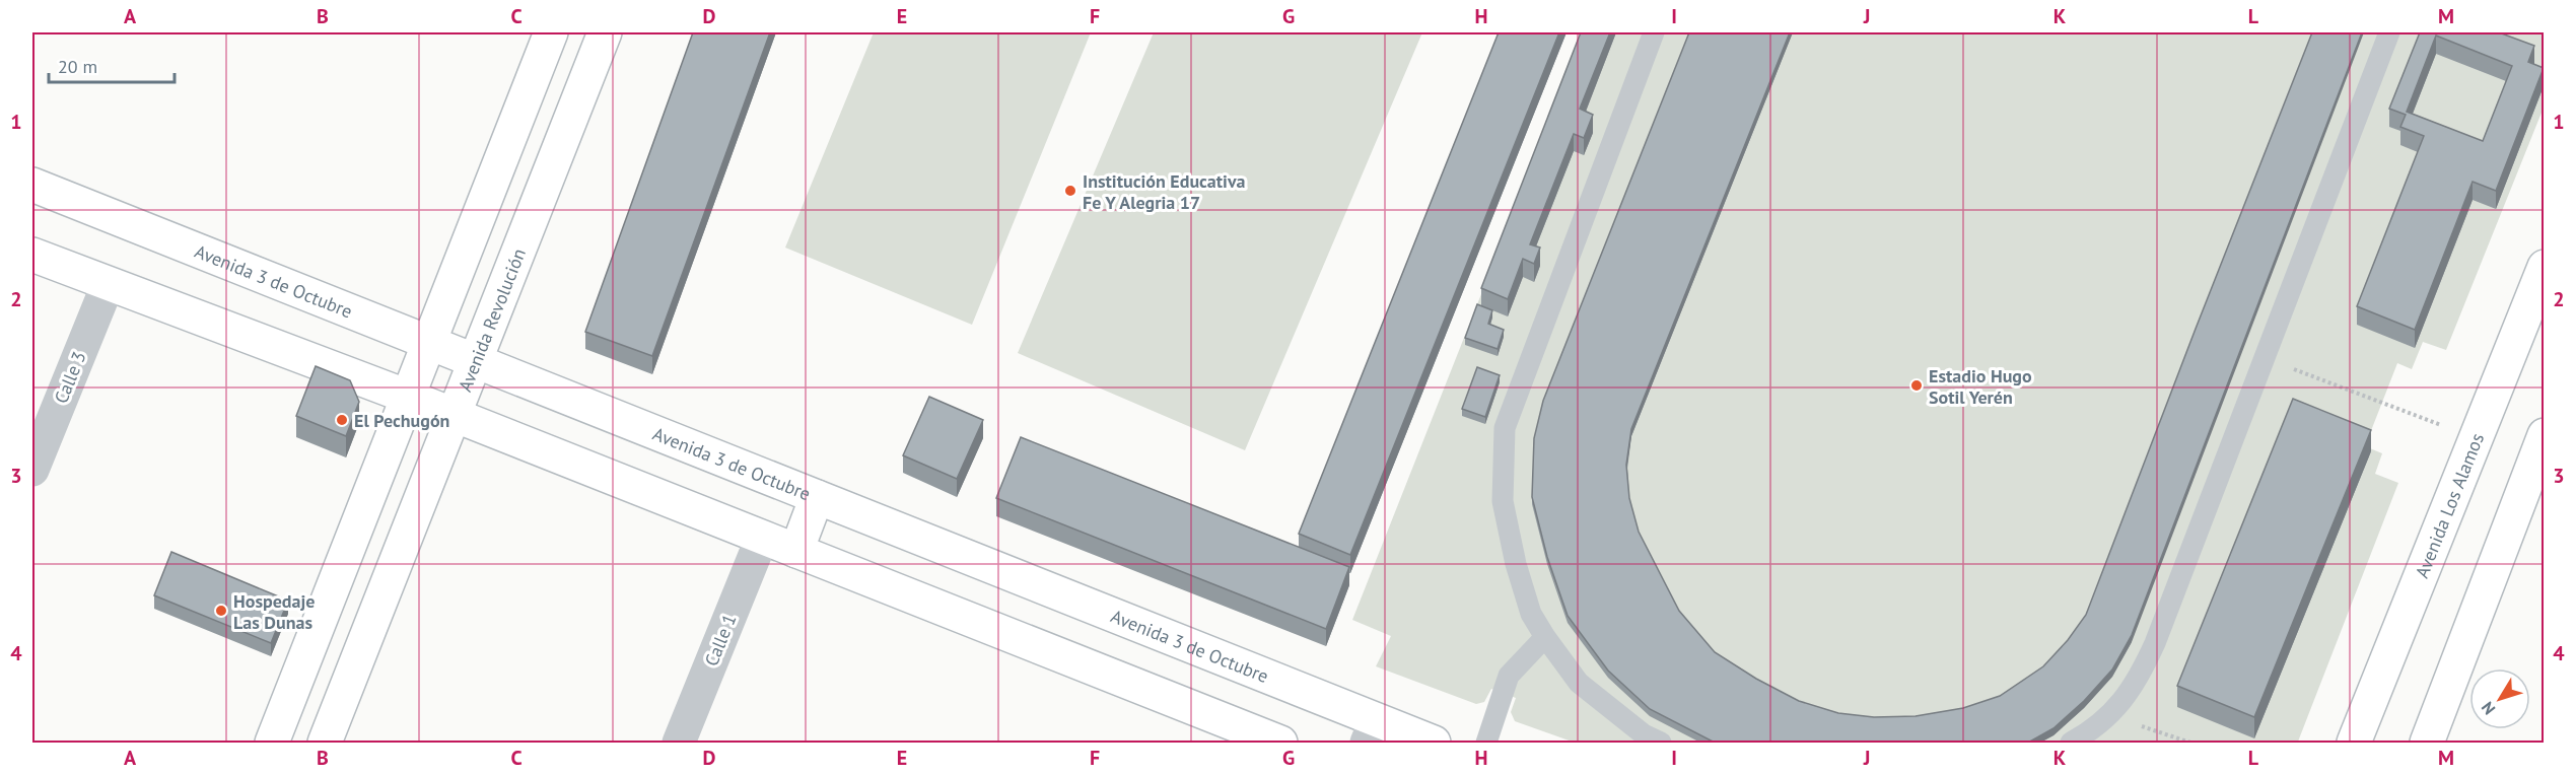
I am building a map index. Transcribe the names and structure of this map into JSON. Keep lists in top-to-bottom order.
{
  "streets": {
    "street": [
      "Avenida 3 de Octubre",
      "Avenida Revolución",
      "Calle 3",
      "Avenida Los Alamos",
      "Calle 1"
    ]
  },
  "crossings": [
    ["Avenida 3 de Octubre", "Avenida Revolución"]
  ],
  "places": [
    "Institución Educativa Fe Y Alegria 17",
    "Estadio Hugo Sotil Yerén",
    "El Pechugón",
    "Hospedaje Las Dunas"
  ],
  "scale_bar": "20 m",
  "north": "bottom left",
  "grid": {
    "columns": [
      "A",
      "B",
      "C",
      "D",
      "E",
      "F",
      "G",
      "H",
      "I",
      "J",
      "K",
      "L",
      "M"
    ],
    "rows": [
      "1",
      "2",
      "3",
      "4"
    ]
  }
}
